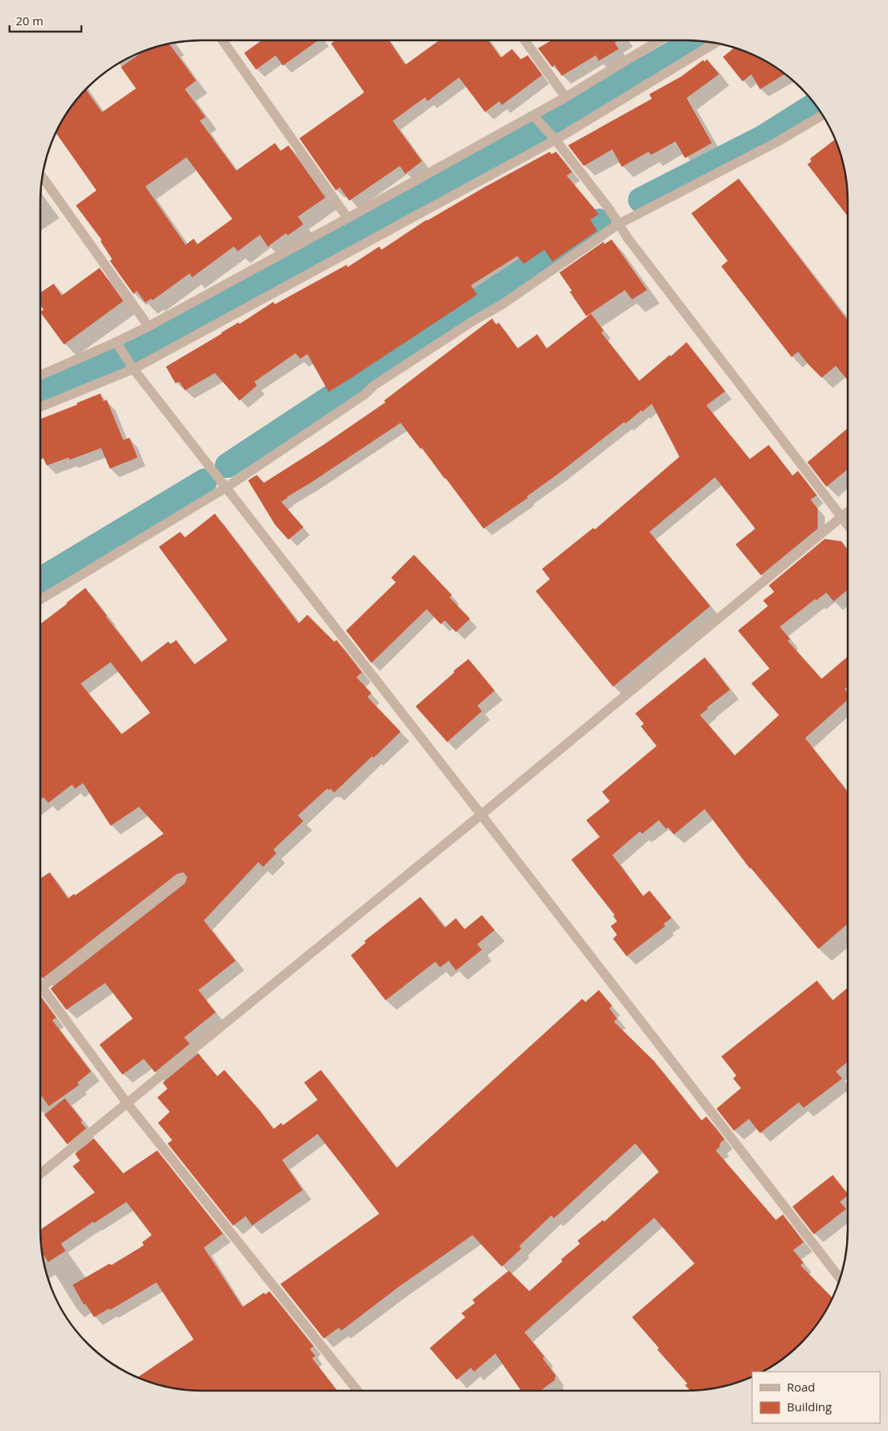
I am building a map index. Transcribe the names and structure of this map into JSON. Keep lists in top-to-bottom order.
{
  "legend": ["Road", "Building"],
  "scale_bar": "20 m"
}
